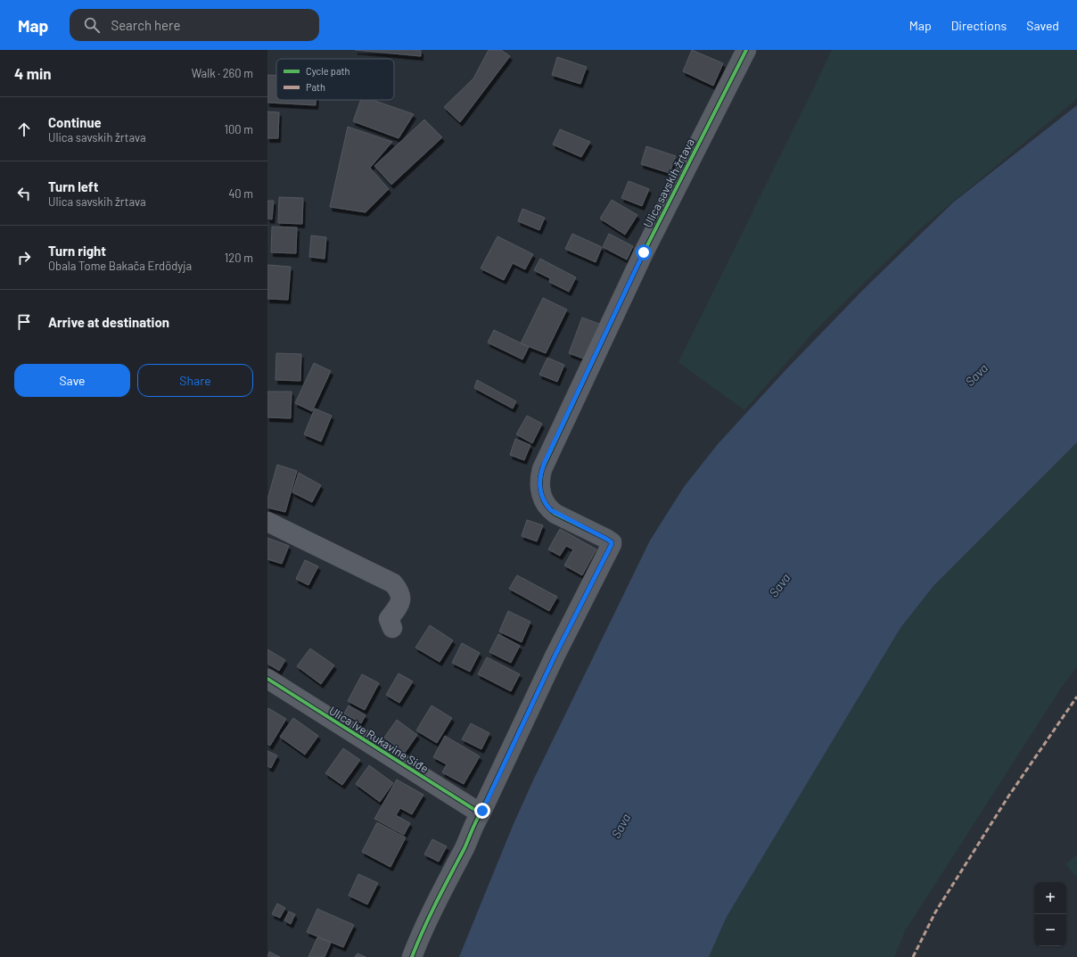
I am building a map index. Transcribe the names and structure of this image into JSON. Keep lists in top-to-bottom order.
{
  "streets": {
    "street": ["Ulica savskih žrtava", "Ulica Ive Rukavine Siđe"]
  },
  "crossings": [
    ["Ulica savskih žrtava", "Ulica Ive Rukavine Siđe"]
  ],
  "water": ["Sava"],
  "legend": ["Cycle path", "Path"],
  "page": {
    "header": "Map",
    "search": "Search here",
    "nav": ["Map", "Directions", "Saved"],
    "heading": ["4 min", "Walk · 260 m"],
    "list": [
      ["Continue", "Ulica savskih žrtava", "100 m"],
      ["Turn left", "Ulica savskih žrtava", "40 m"],
      ["Turn right", "Obala Tome Bakača Erdödyja", "120 m"],
      "Arrive at destination"
    ],
    "buttons": ["Save", "Share"],
    "map_buttons": ["+", "−"]
  }
}
